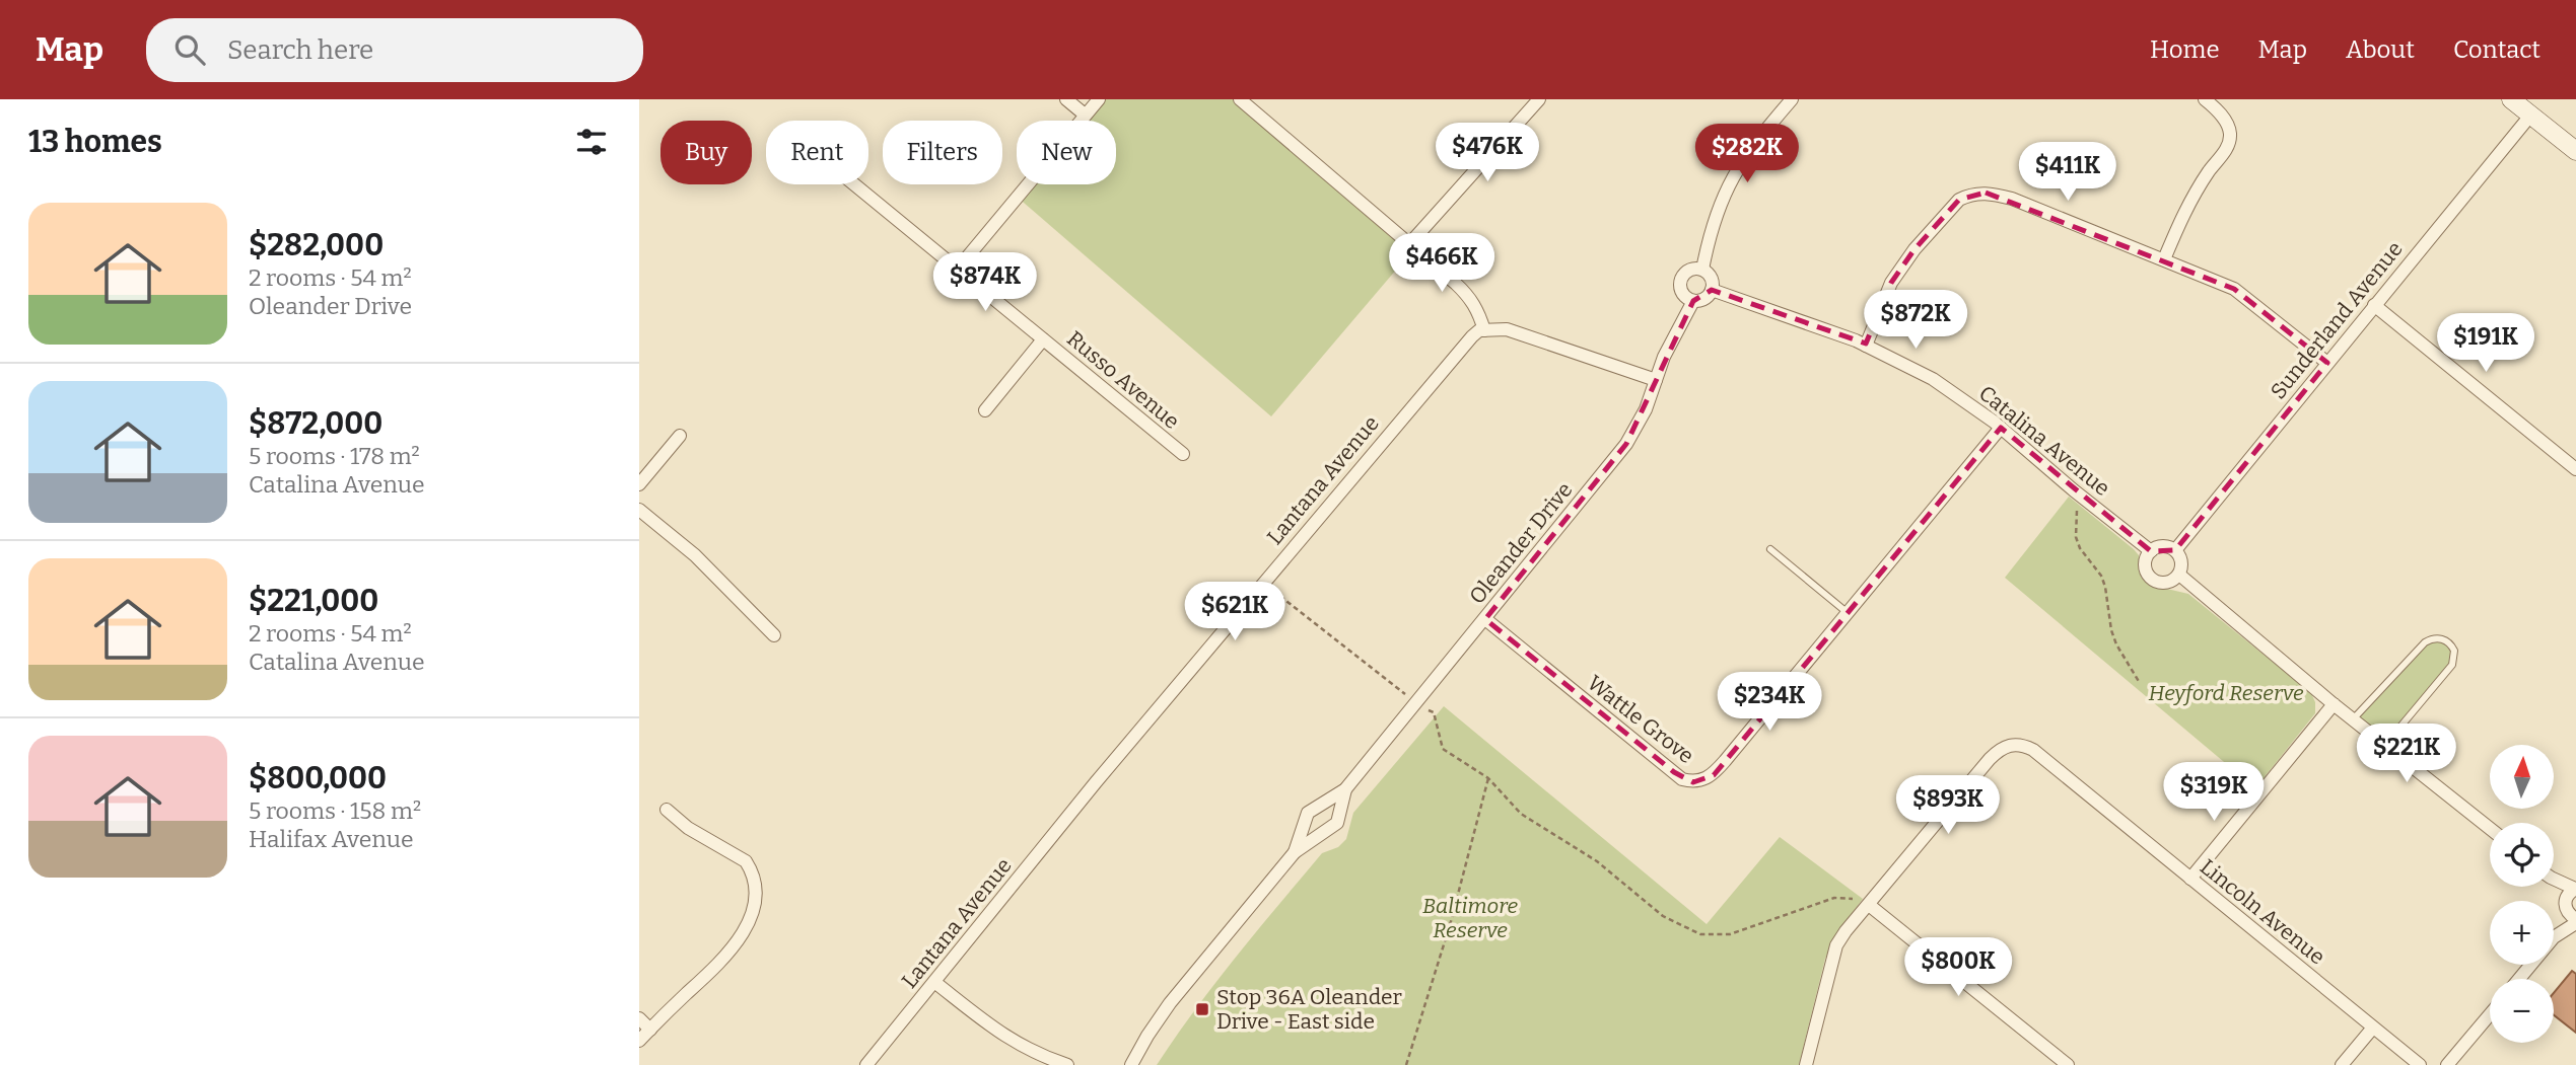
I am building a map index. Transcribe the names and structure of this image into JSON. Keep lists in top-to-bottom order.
{
  "streets": {
    "street": [
      "Sunderland Avenue",
      "Russo Avenue",
      "Catalina Avenue",
      "Lantana Avenue",
      "Oleander Drive",
      "Wattle Grove",
      "Lincoln Avenue"
    ]
  },
  "crossings": [
    ["Sunderland Avenue", "Catalina Avenue"],
    ["Catalina Avenue", "Oleander Drive"],
    ["Catalina Avenue", "Wattle Grove"],
    ["Oleander Drive", "Wattle Grove"]
  ],
  "parks": ["Heyford Reserve", "Baltimore Reserve"],
  "places": {
    "transit": ["Stop 36A Oleander Drive - East side"]
  },
  "north": "top",
  "page": {
    "header": "Map",
    "search": "Search here",
    "nav": [
      "Home",
      "Map",
      "About",
      "Contact"
    ],
    "heading": "13 homes",
    "chip": [
      "Buy",
      "Rent",
      "Filters",
      "New"
    ],
    "price": [
      "$476K",
      "$282K",
      "$411K",
      "$466K",
      "$874K",
      "$872K",
      "$191K",
      "$621K",
      "$234K",
      "$221K",
      "$319K",
      "$893K",
      "$800K"
    ],
    "list": [
      {
        "name": "$282,000",
        "note": "2 rooms · 54 m² · Oleander Drive"
      },
      {
        "name": "$872,000",
        "note": "5 rooms · 178 m² · Catalina Avenue"
      },
      {
        "name": "$221,000",
        "note": "2 rooms · 54 m² · Catalina Avenue"
      },
      {
        "name": "$800,000",
        "note": "5 rooms · 158 m² · Halifax Avenue"
      }
    ],
    "map_buttons": ["+", "−"]
  }
}
